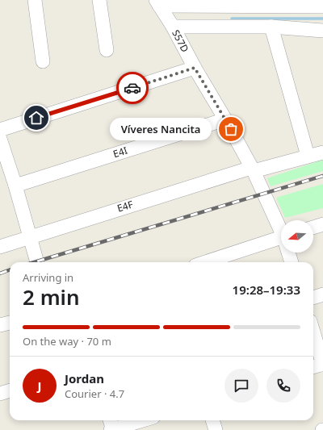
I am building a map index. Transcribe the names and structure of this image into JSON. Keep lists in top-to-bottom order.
{
  "streets": {
    "street": ["S57D", "E4I", "E4F"]
  },
  "crossings": [
    ["S57D", "E4I"],
    ["S57D", "E4F"]
  ],
  "places": ["Víveres Nancita"],
  "north": "left",
  "page": {
    "bubble": "Víveres Nancita",
    "heading": ["2 min", "Arriving in", "19:28–19:33"],
    "panel": ["Jordan", "Courier · 4.7"],
    "bar": "On the way · 70 m",
    "round": "J"
  }
}
